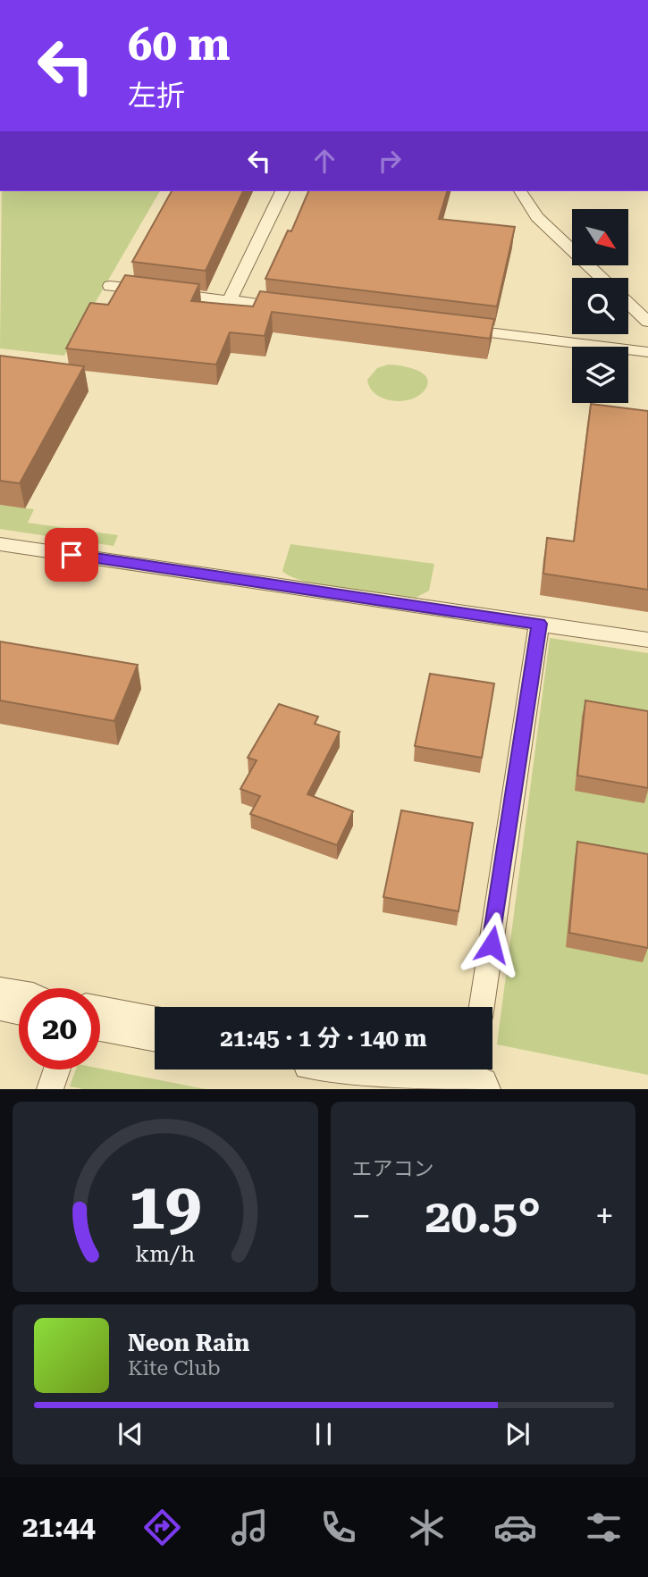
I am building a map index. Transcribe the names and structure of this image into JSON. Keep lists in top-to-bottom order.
{
  "north": "bottom right",
  "page": {
    "turn": ["60 m", "左折"],
    "limit": "20",
    "trip": "21:45 · 1 分 · 140 m",
    "tile": "エアコン",
    "heat": ["−", "20.5°", "+"],
    "song": ["Neon Rain", "Kite Club"],
    "tabs": "21:44",
    "gauge": ["19", "km/h"]
  }
}
